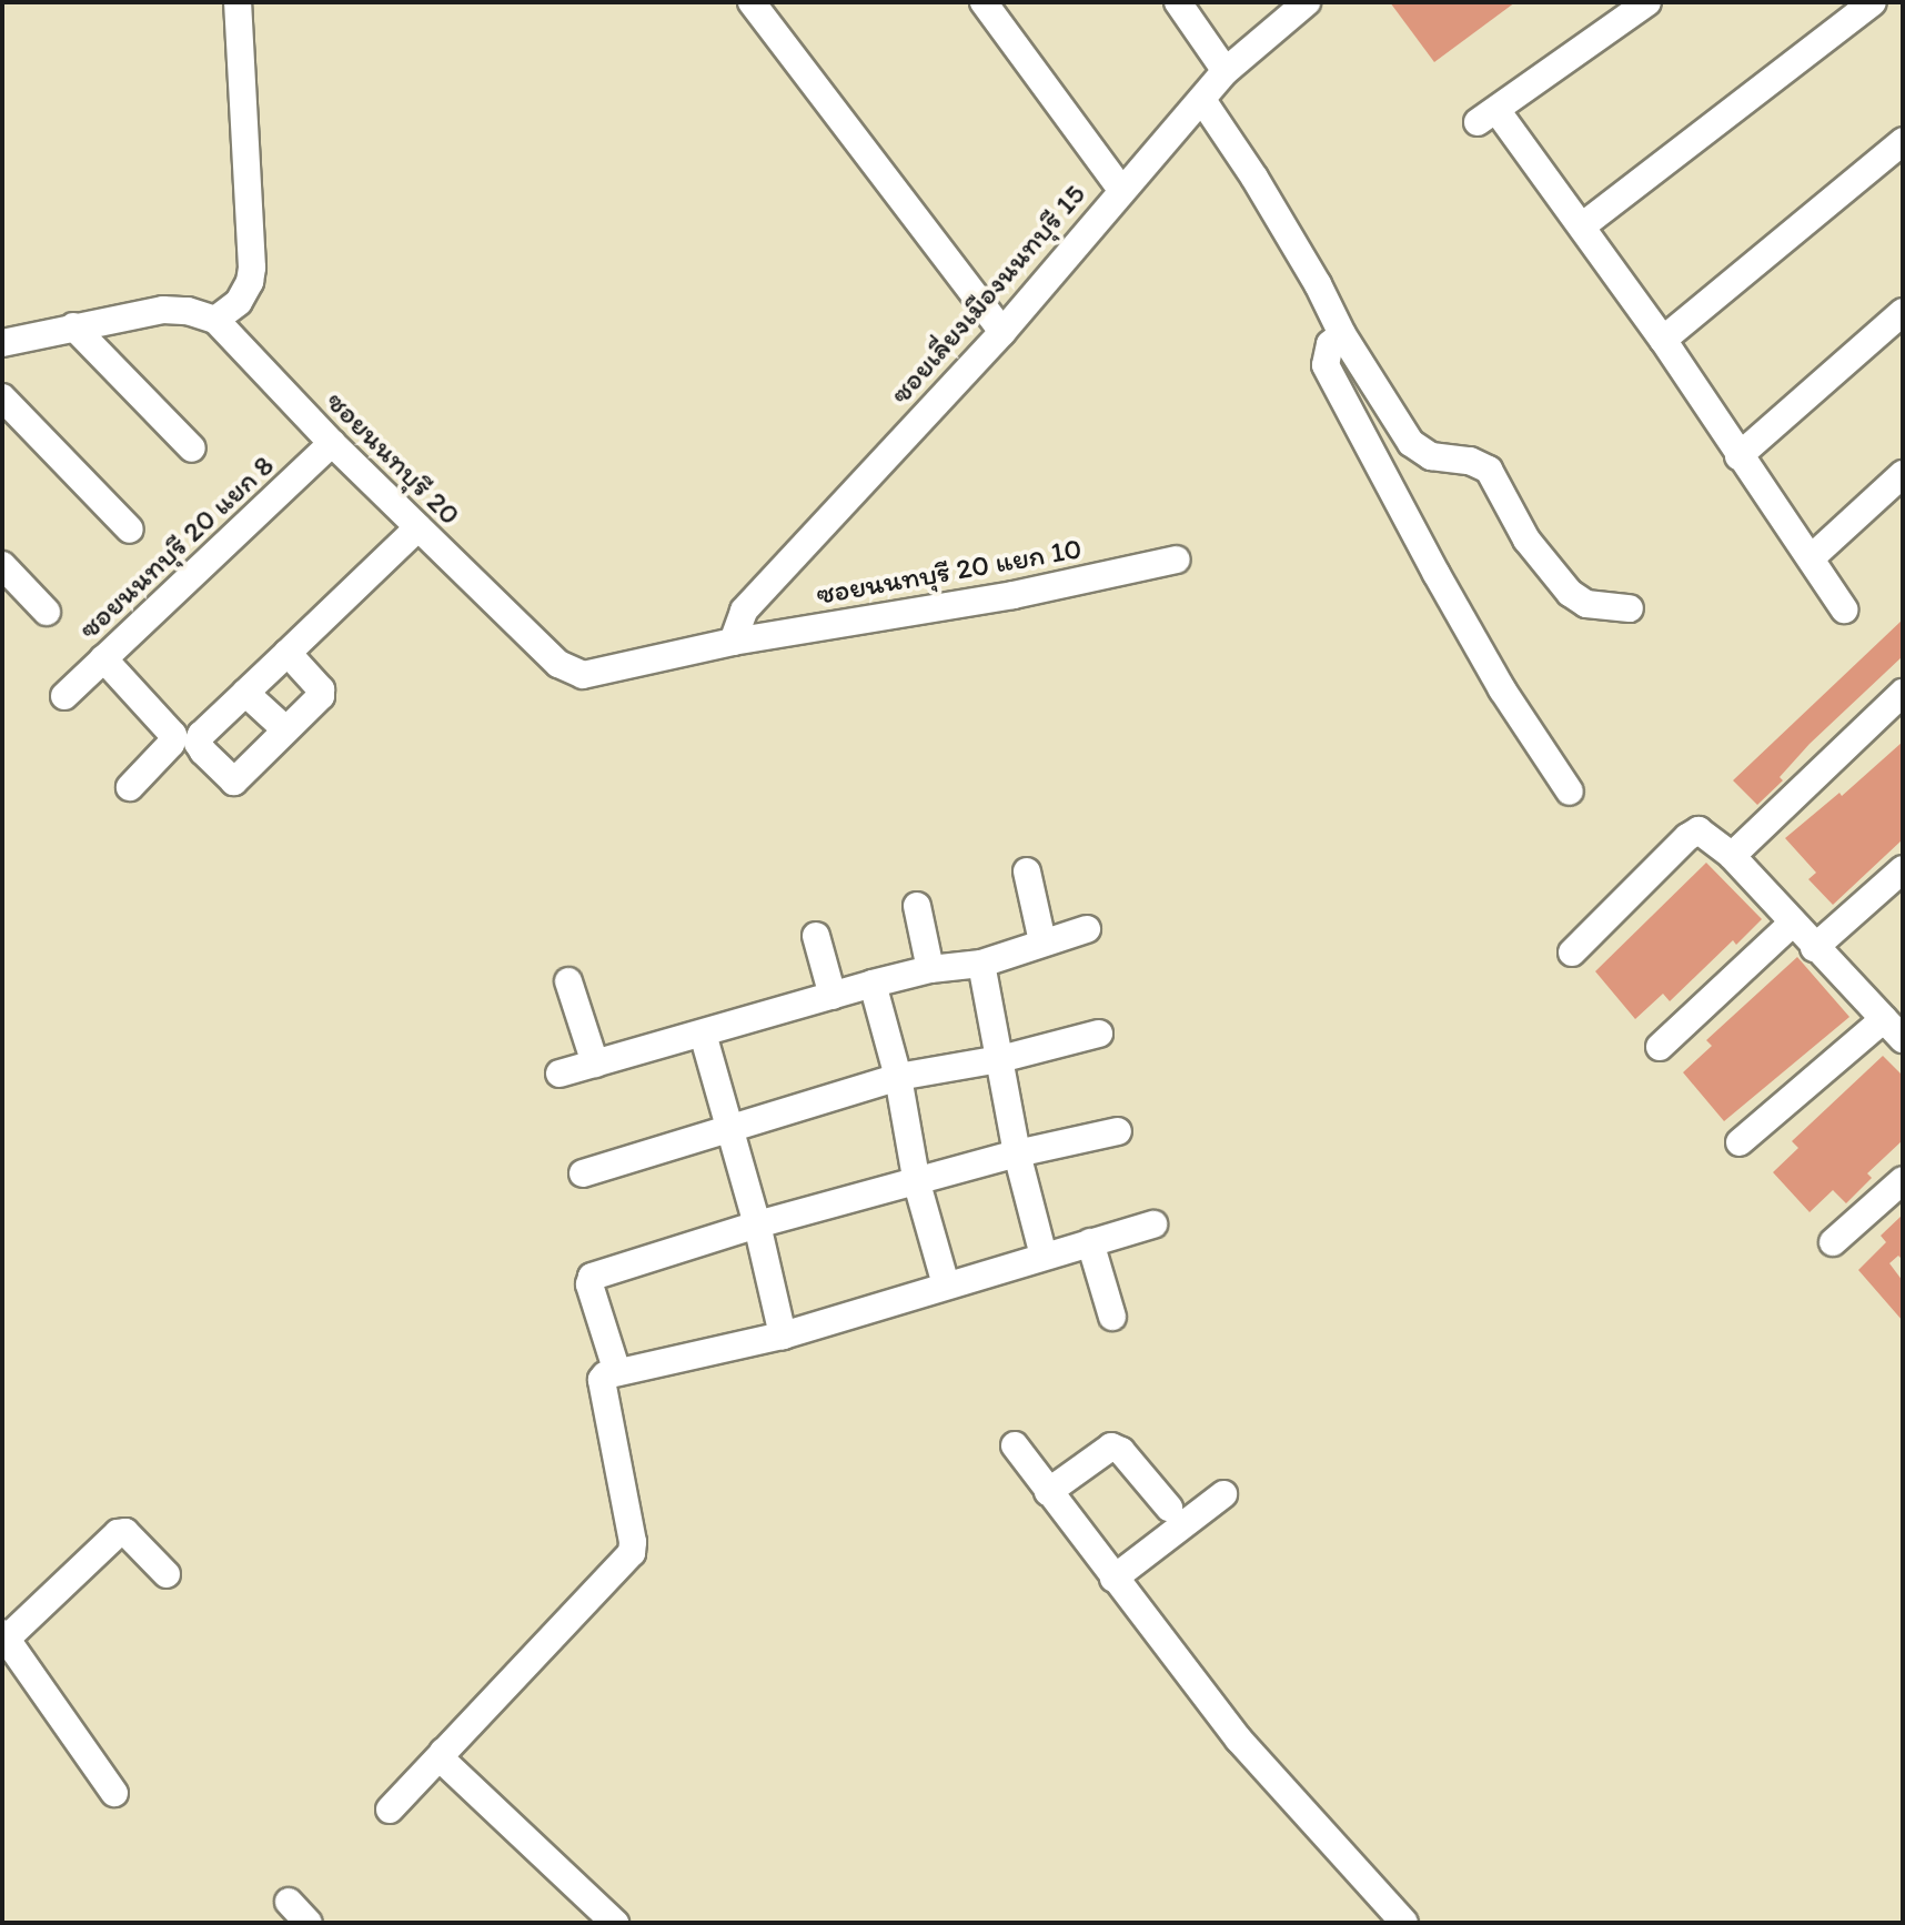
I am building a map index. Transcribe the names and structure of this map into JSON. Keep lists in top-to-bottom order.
{
  "streets": {
    "street": [
      "ซอยเลี่ยงเมืองนนทบุรี 15",
      "ซอยนนทบุรี 20",
      "ซอยนนทบุรี 20 แยก 8",
      "ซอยนนทบุรี 20 แยก 10"
    ]
  },
  "crossings": [
    ["ซอยเลี่ยงเมืองนนทบุรี 15", "ซอยนนทบุรี 20"],
    ["ซอยเลี่ยงเมืองนนทบุรี 15", "ซอยนนทบุรี 20 แยก 10"],
    ["ซอยนนทบุรี 20", "ซอยนนทบุรี 20 แยก 8"],
    ["ซอยนนทบุรี 20", "ซอยนนทบุรี 20 แยก 10"]
  ]
}
